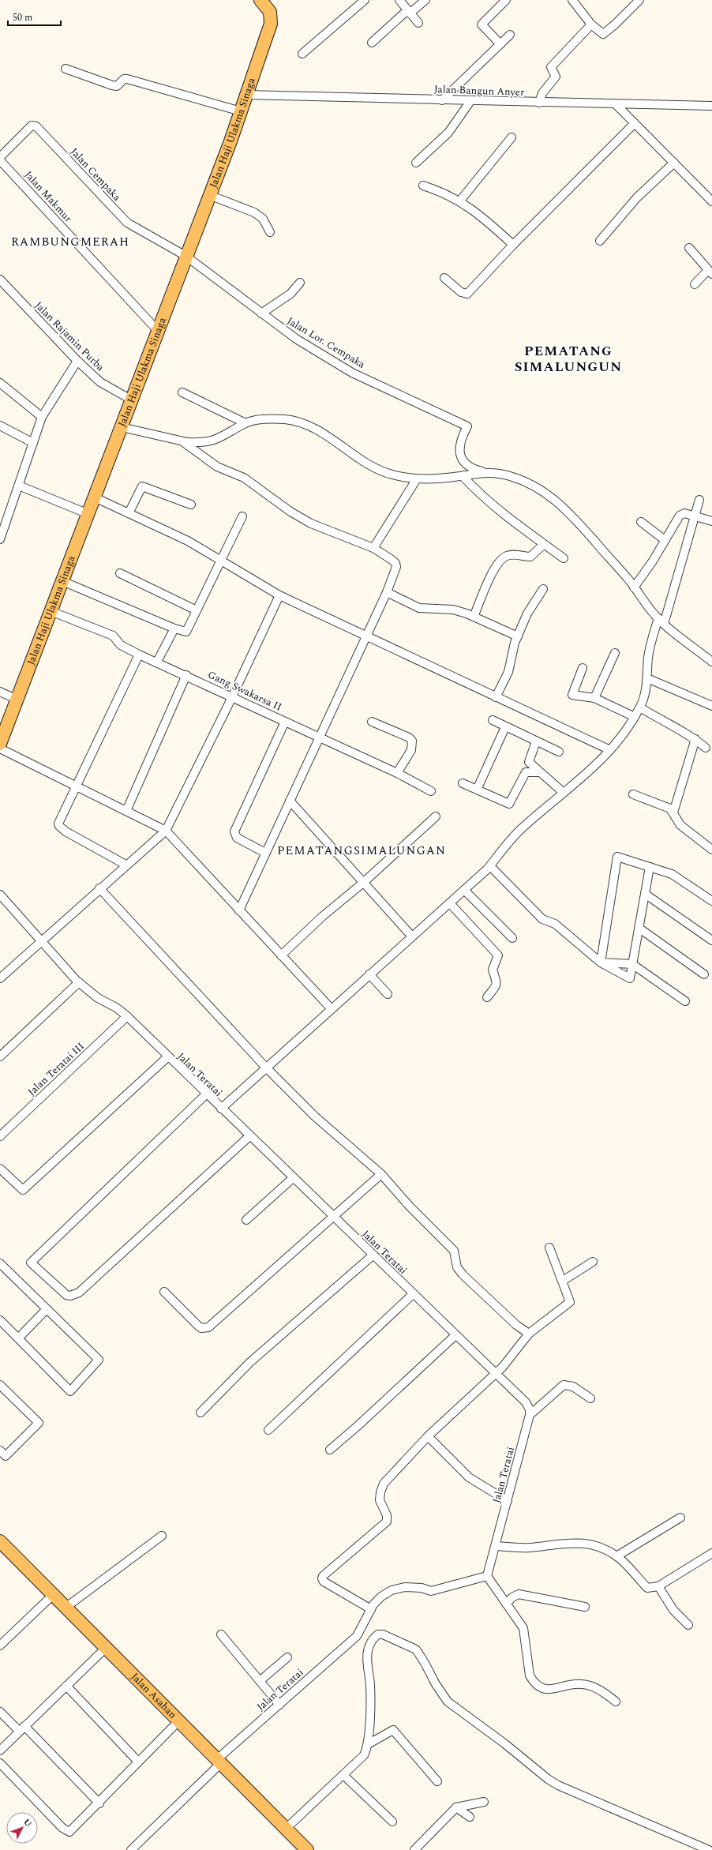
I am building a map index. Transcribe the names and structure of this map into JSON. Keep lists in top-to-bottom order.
{
  "streets": {
    "main road": ["Jalan Haji Ulakma Sinaga", "Jalan Asahan"],
    "street": [
      "Jalan Bangun Anyer",
      "Jalan Cempaka",
      "Jalan Makmur",
      "Jalan Rajamin Purba",
      "Jalan Lor. Cempaka",
      "Gang Swakarsa II",
      "Jalan Teratai III",
      "Jalan Teratai"
    ]
  },
  "crossings": [
    ["Jalan Bangun Anyer", "Jalan Haji Ulakma Sinaga"],
    ["Jalan Haji Ulakma Sinaga", "Jalan Cempaka"],
    ["Jalan Haji Ulakma Sinaga", "Jalan Makmur"],
    ["Jalan Haji Ulakma Sinaga", "Jalan Rajamin Purba"],
    ["Jalan Haji Ulakma Sinaga", "Jalan Lor. Cempaka"],
    ["Jalan Haji Ulakma Sinaga", "Gang Swakarsa II"],
    ["Jalan Cempaka", "Jalan Lor. Cempaka"],
    ["Jalan Teratai III", "Jalan Teratai"],
    ["Jalan Teratai", "Jalan Asahan"]
  ],
  "districts": ["RAMBUNGMERAH", "PEMATANG SIMALUNGUN", "PEMATANGSIMALUNGAN"],
  "scale_bar": "50 m",
  "north": "top right"
}
